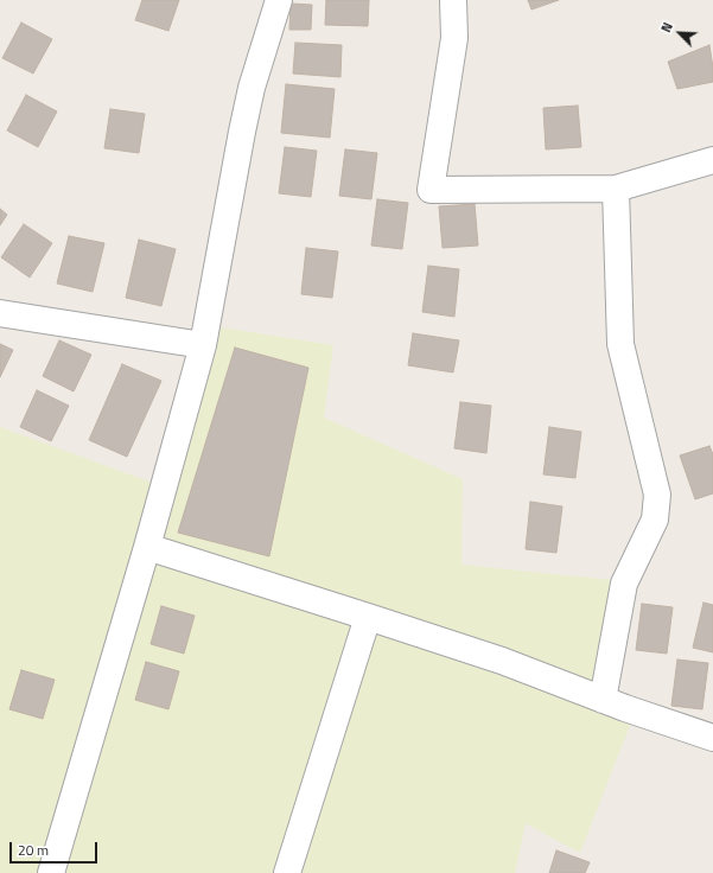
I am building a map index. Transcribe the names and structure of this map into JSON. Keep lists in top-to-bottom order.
{
  "scale_bar": "20 m",
  "north": "top left"
}
